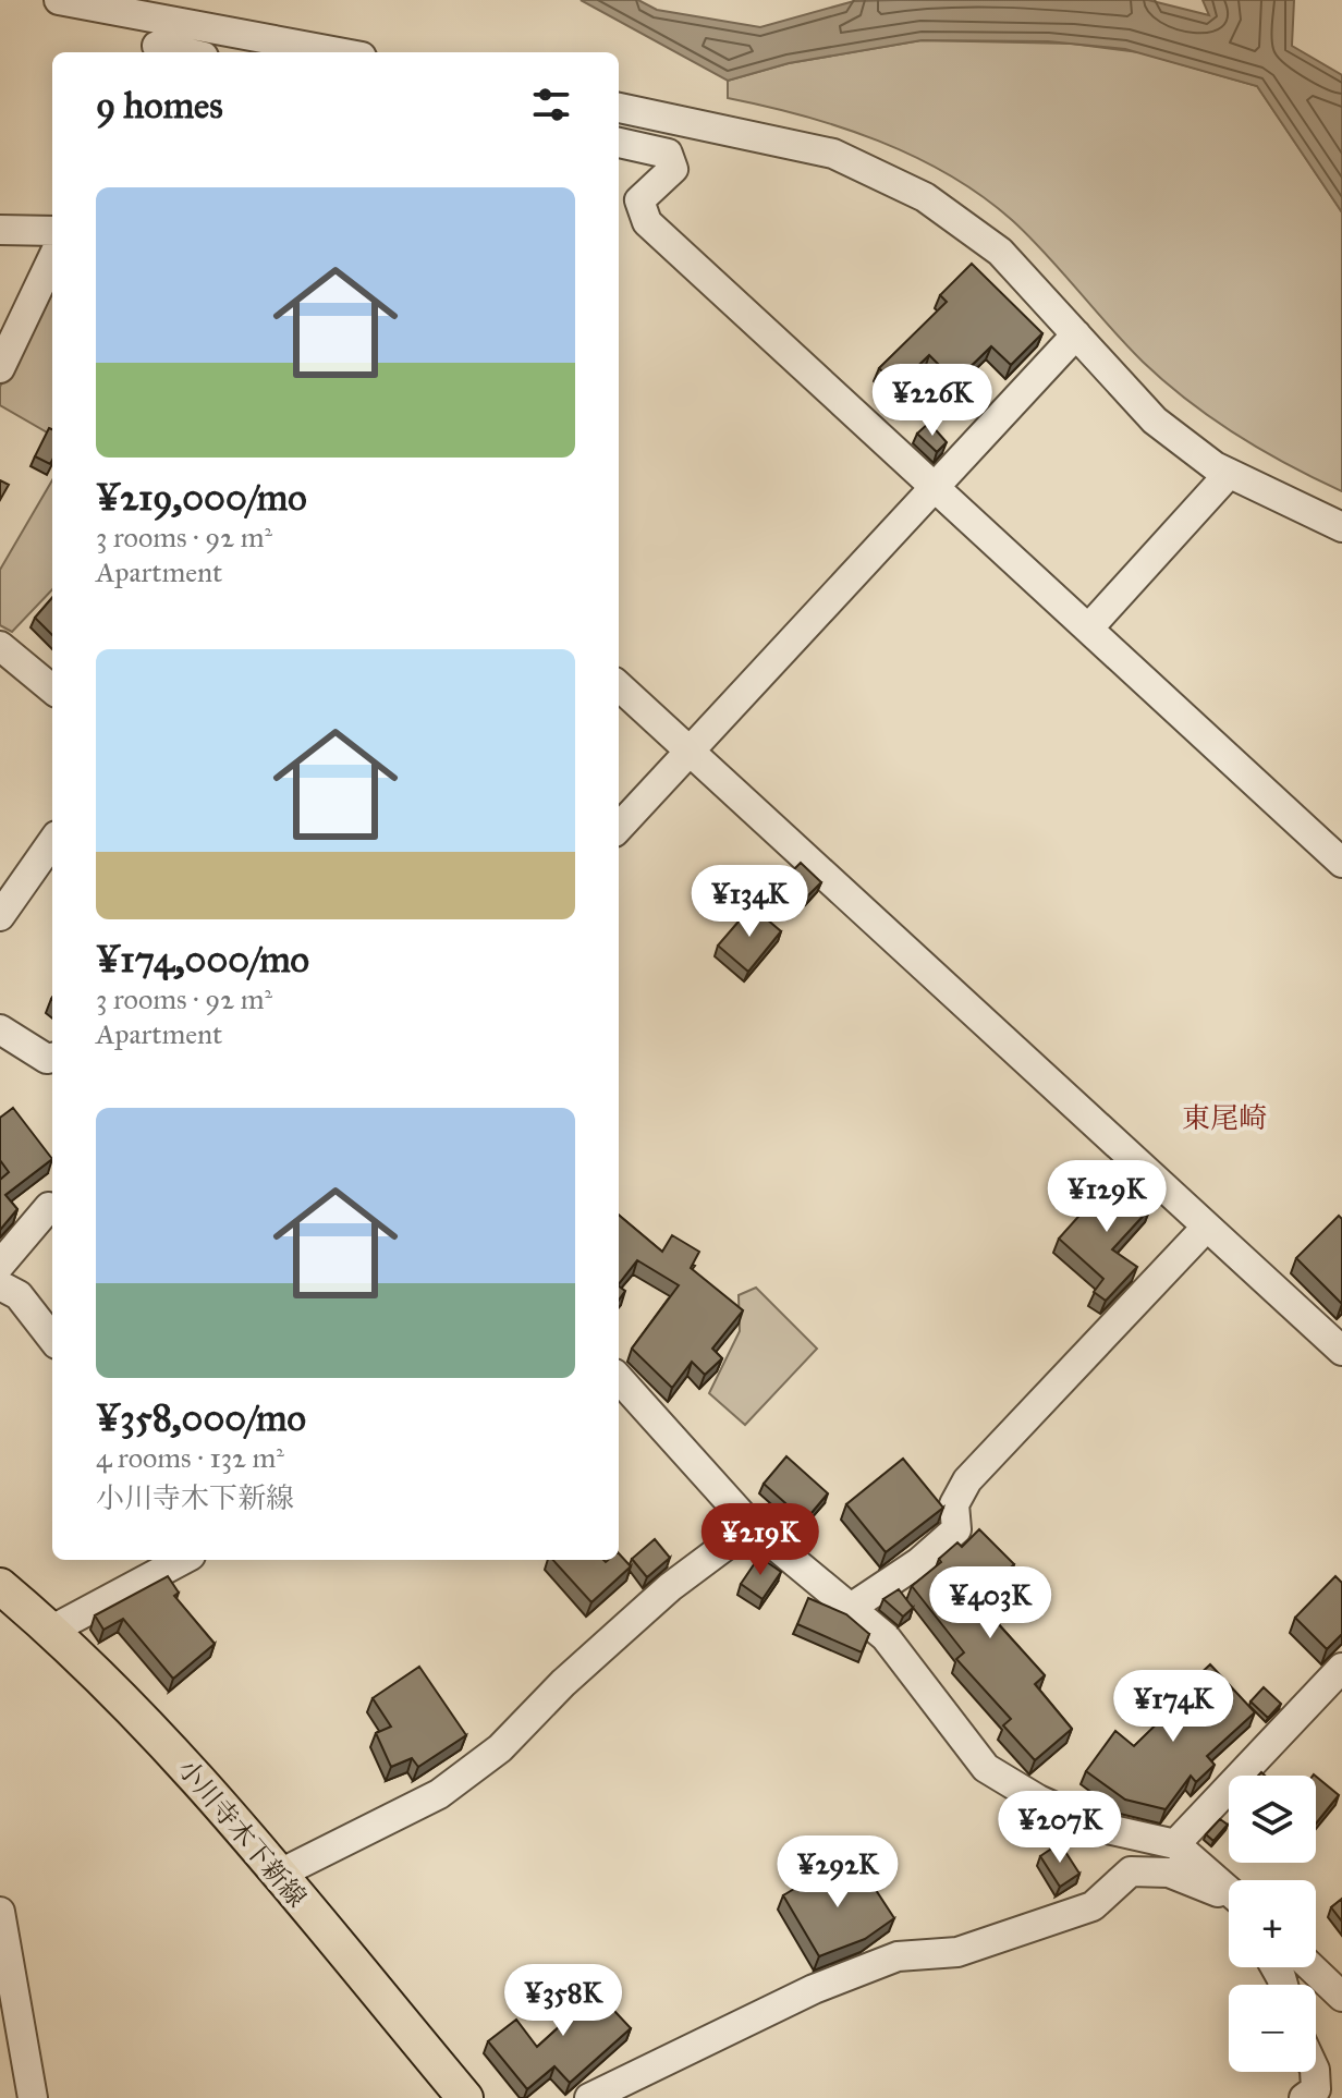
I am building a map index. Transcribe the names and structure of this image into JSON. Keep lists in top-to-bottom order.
{
  "streets": {
    "main road": ["小川寺木下新線"]
  },
  "districts": ["東尾崎"],
  "page": {
    "heading": "9 homes",
    "list": [
      {
        "name": "¥219,000/mo",
        "note": "3 rooms · 92 m² · Apartment"
      },
      {
        "name": "¥174,000/mo",
        "note": "3 rooms · 92 m² · Apartment"
      },
      {
        "name": "¥358,000/mo",
        "note": "4 rooms · 132 m² · 小川寺木下新線"
      }
    ],
    "price": [
      "¥226K",
      "¥134K",
      "¥129K",
      "¥219K",
      "¥403K",
      "¥174K",
      "¥207K",
      "¥292K",
      "¥358K"
    ],
    "map_buttons": ["+", "−"]
  }
}
